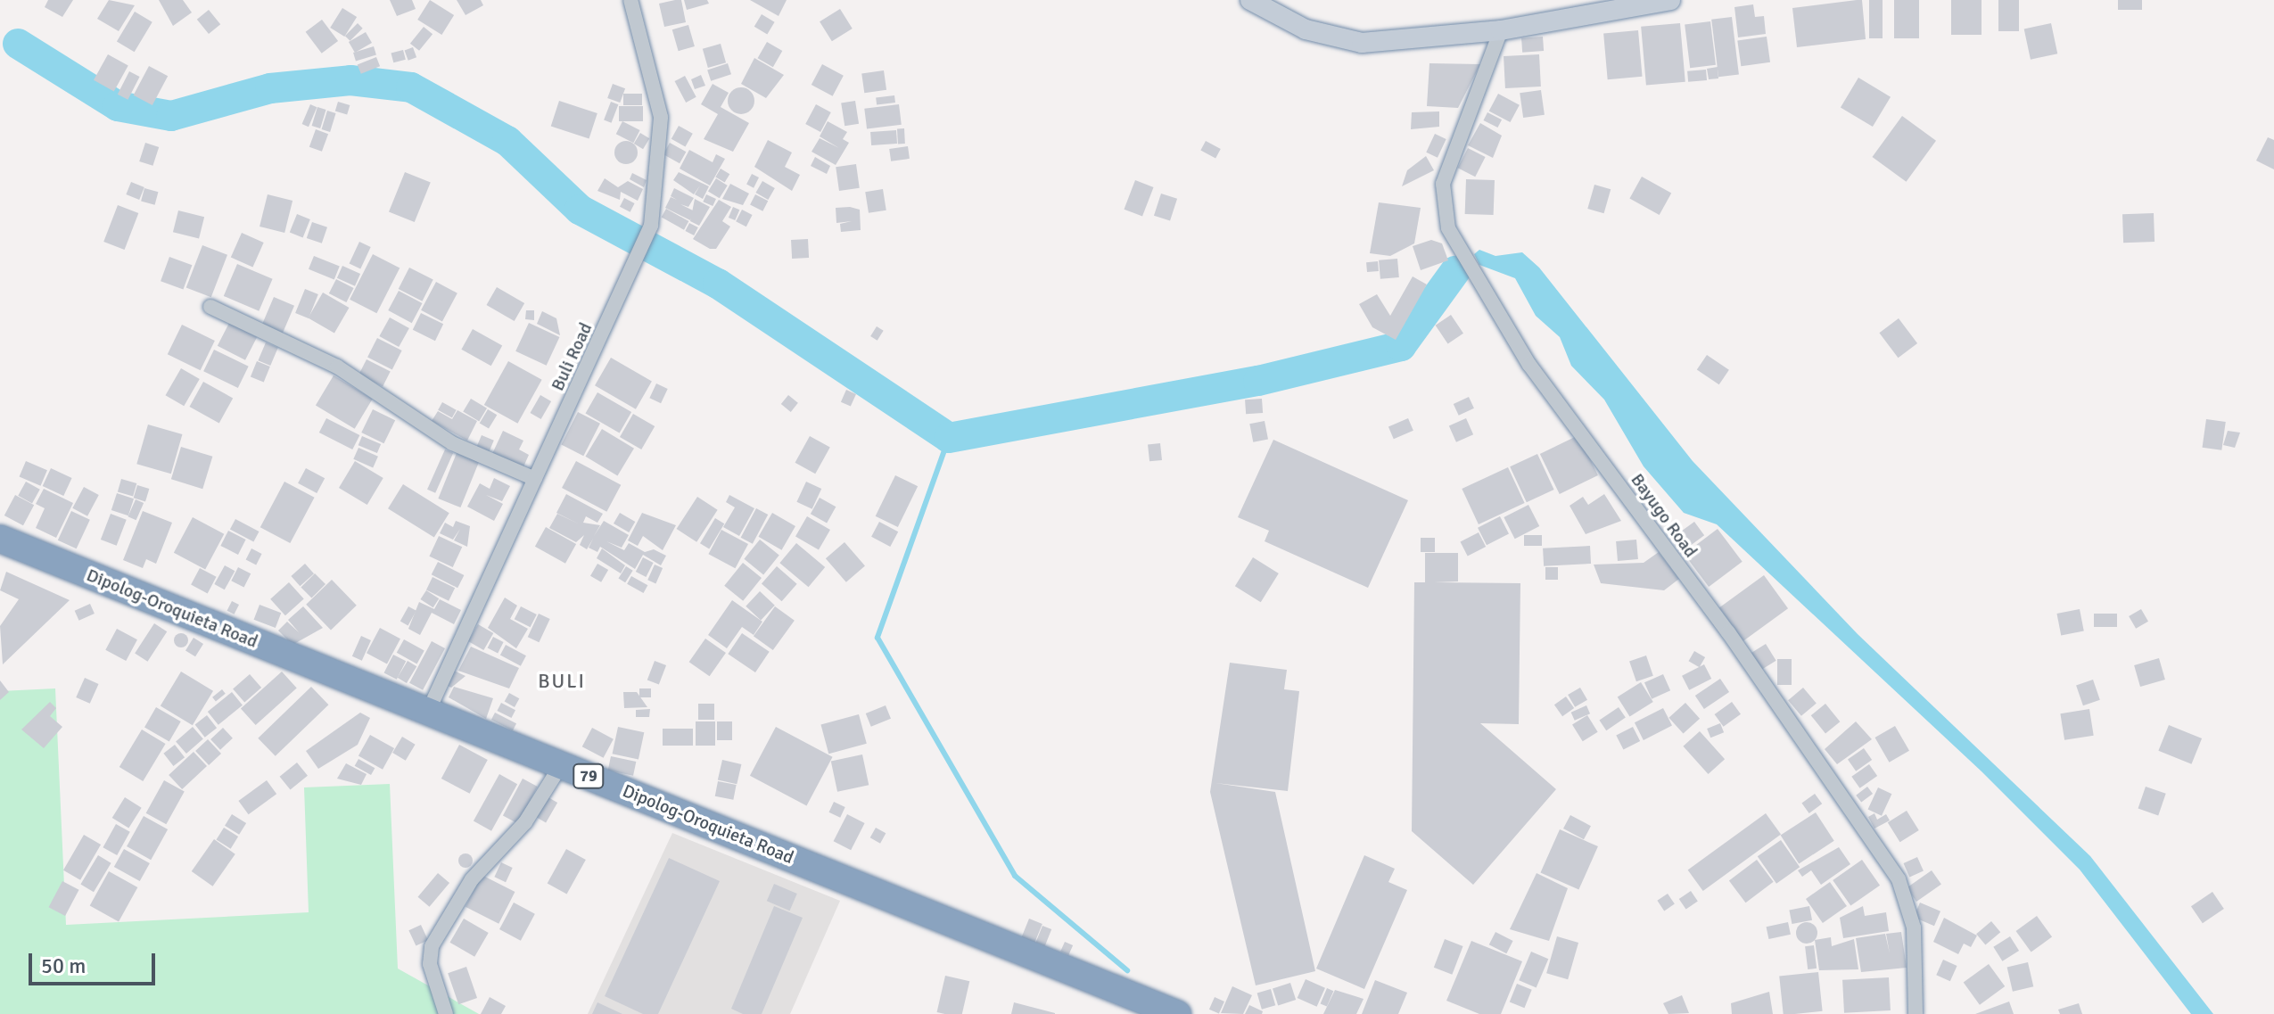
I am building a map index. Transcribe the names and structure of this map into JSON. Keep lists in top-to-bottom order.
{
  "streets": {
    "highway": ["Dipolog-Oroquieta Road", "79"],
    "street": ["Buli Road", "Bayugo Road"]
  },
  "crossings": [
    ["Buli Road", "Dipolog-Oroquieta Road"]
  ],
  "districts": ["BULI"],
  "scale_bar": "50 m"
}
